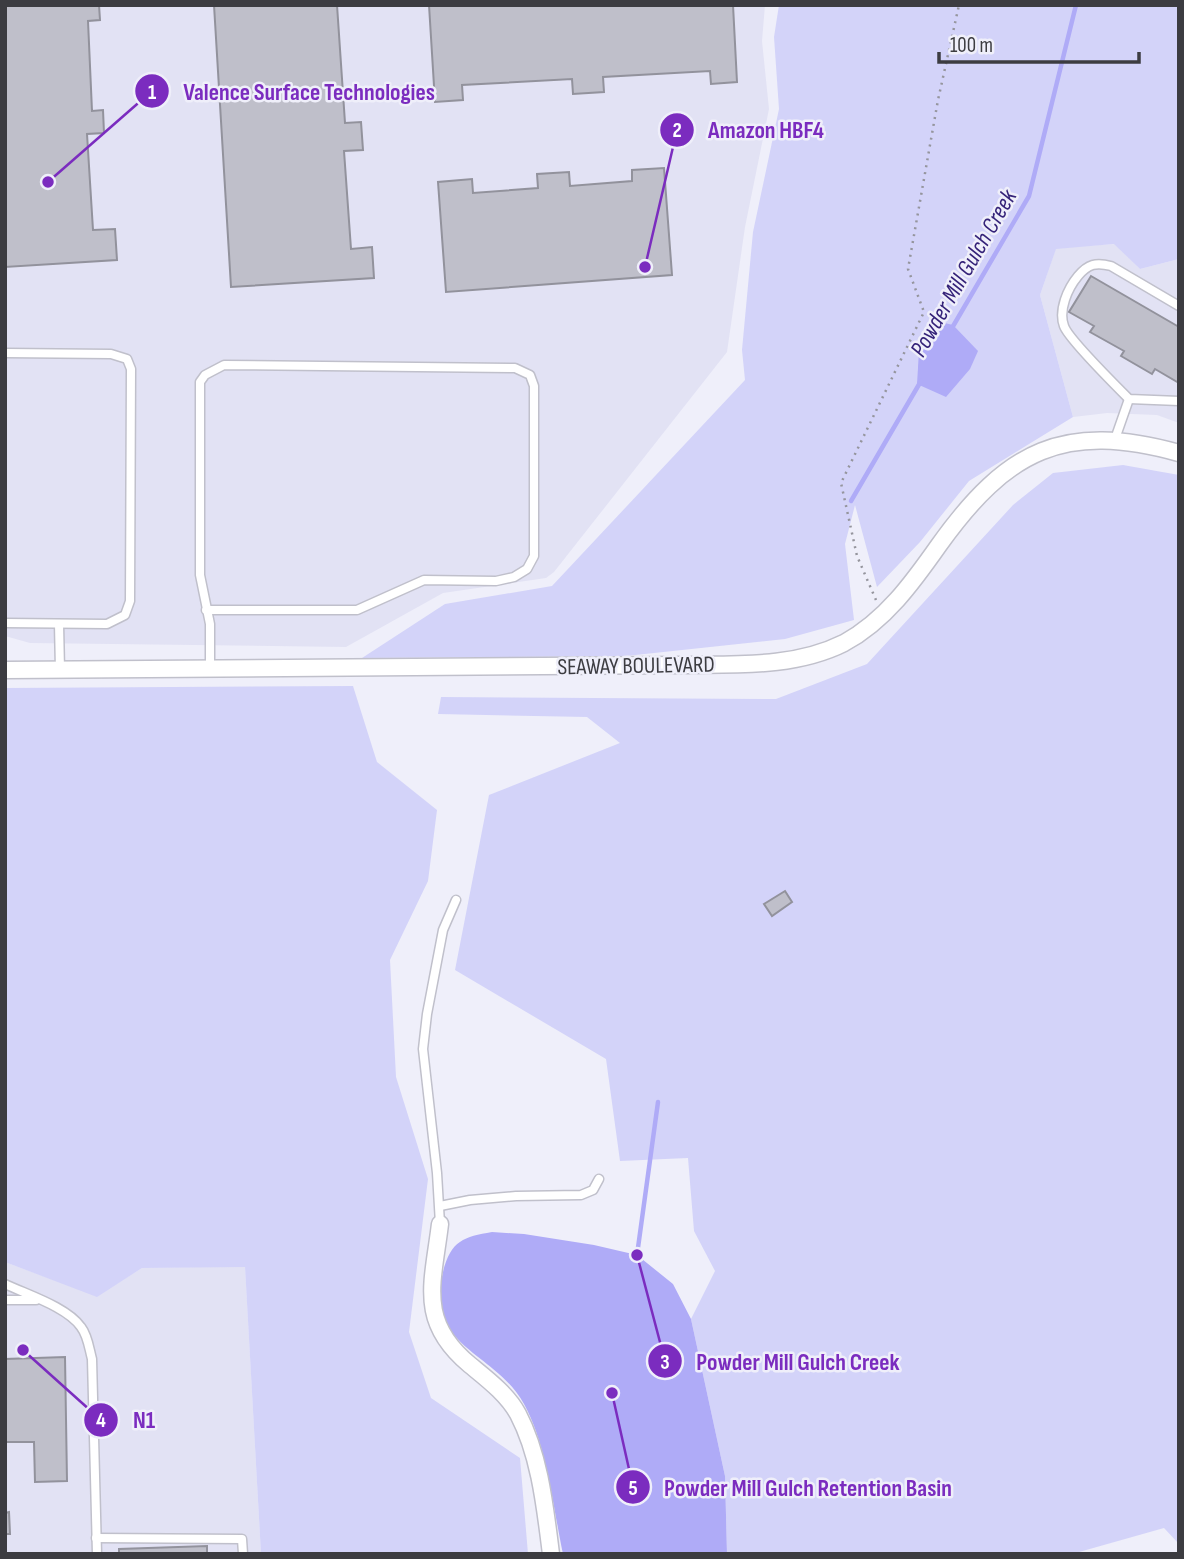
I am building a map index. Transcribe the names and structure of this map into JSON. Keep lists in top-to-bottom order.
{
  "streets": {
    "street": ["SEAWAY BOULEVARD"]
  },
  "water": ["Powder Mill Gulch Creek"],
  "places": [
    "Valence Surface Technologies",
    "Amazon HBF4",
    "Powder Mill Gulch Creek",
    "N1",
    "Powder Mill Gulch Retention Basin"
  ],
  "scale_bar": "100 m"
}
